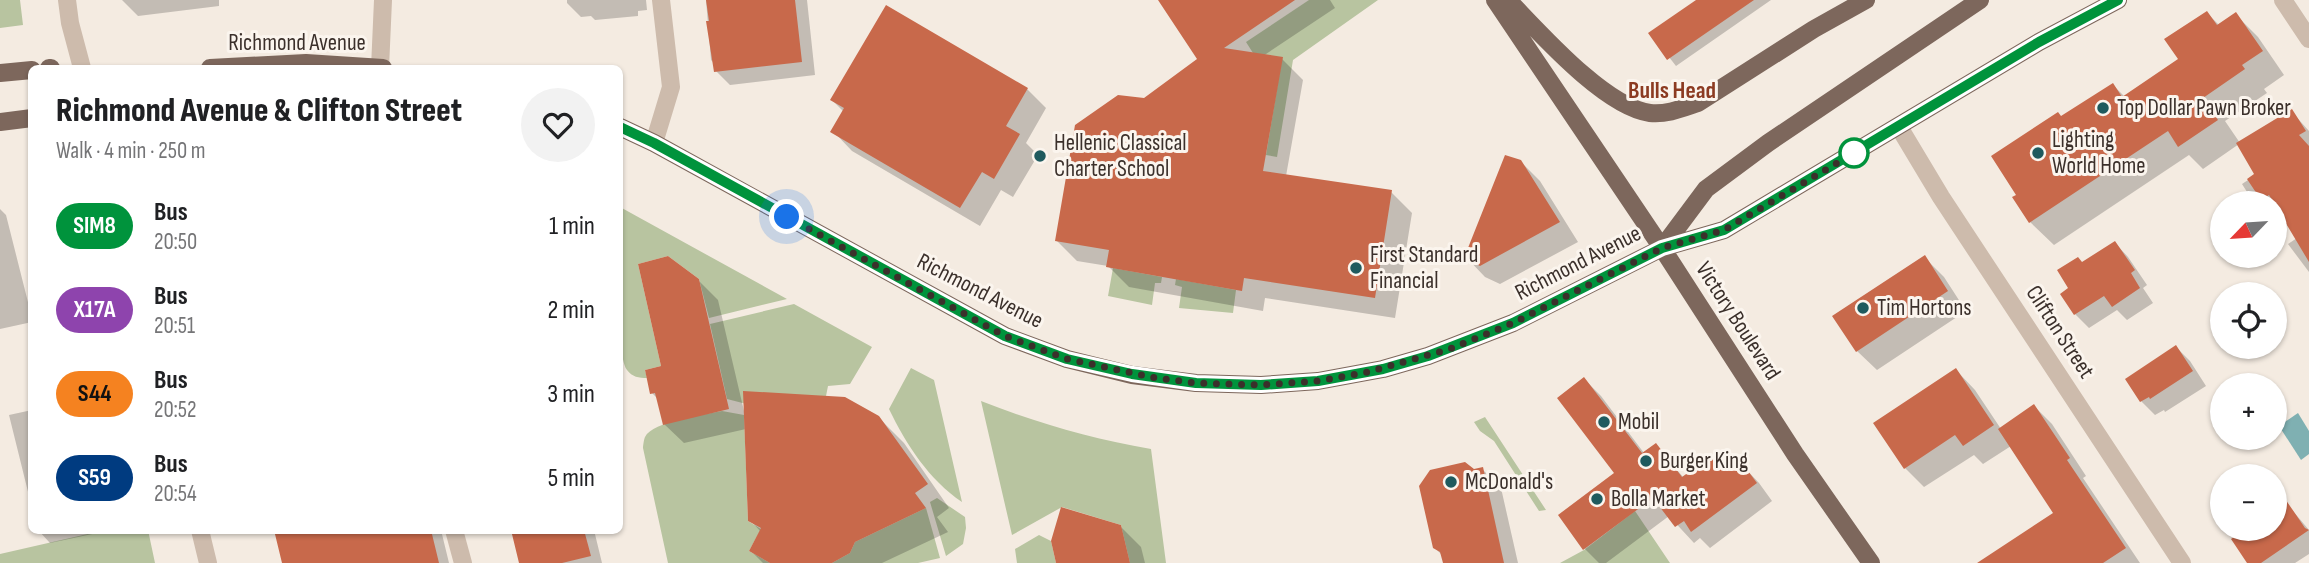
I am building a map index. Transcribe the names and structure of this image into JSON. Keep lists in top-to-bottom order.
{
  "streets": {
    "main road": ["Richmond Avenue", "Victory Boulevard"],
    "street": ["Clifton Street"]
  },
  "crossings": [
    ["Richmond Avenue", "Victory Boulevard"],
    ["Richmond Avenue", "Clifton Street"]
  ],
  "districts": ["Bulls Head"],
  "places": [
    "Top Dollar Pawn Broker",
    "Lighting World Home",
    "Hellenic Classical Charter School",
    "First Standard Financial",
    "Tim Hortons",
    "Mobil",
    "Burger King",
    "McDonald's",
    "Bolla Market"
  ],
  "lines": ["bus line SIM8"],
  "north": "bottom left",
  "page": {
    "heading": ["Richmond Avenue & Clifton Street", "Walk · 4 min · 250 m"],
    "list": [
      {
        "mark": "SIM8",
        "name": "Bus",
        "note": "20:50",
        "value": "1 min"
      },
      {
        "mark": "X17A",
        "name": "Bus",
        "note": "20:51",
        "value": "2 min"
      },
      {
        "mark": "S44",
        "name": "Bus",
        "note": "20:52",
        "value": "3 min"
      },
      {
        "mark": "S59",
        "name": "Bus",
        "note": "20:54",
        "value": "5 min"
      }
    ],
    "map_buttons": ["+", "−"]
  }
}
